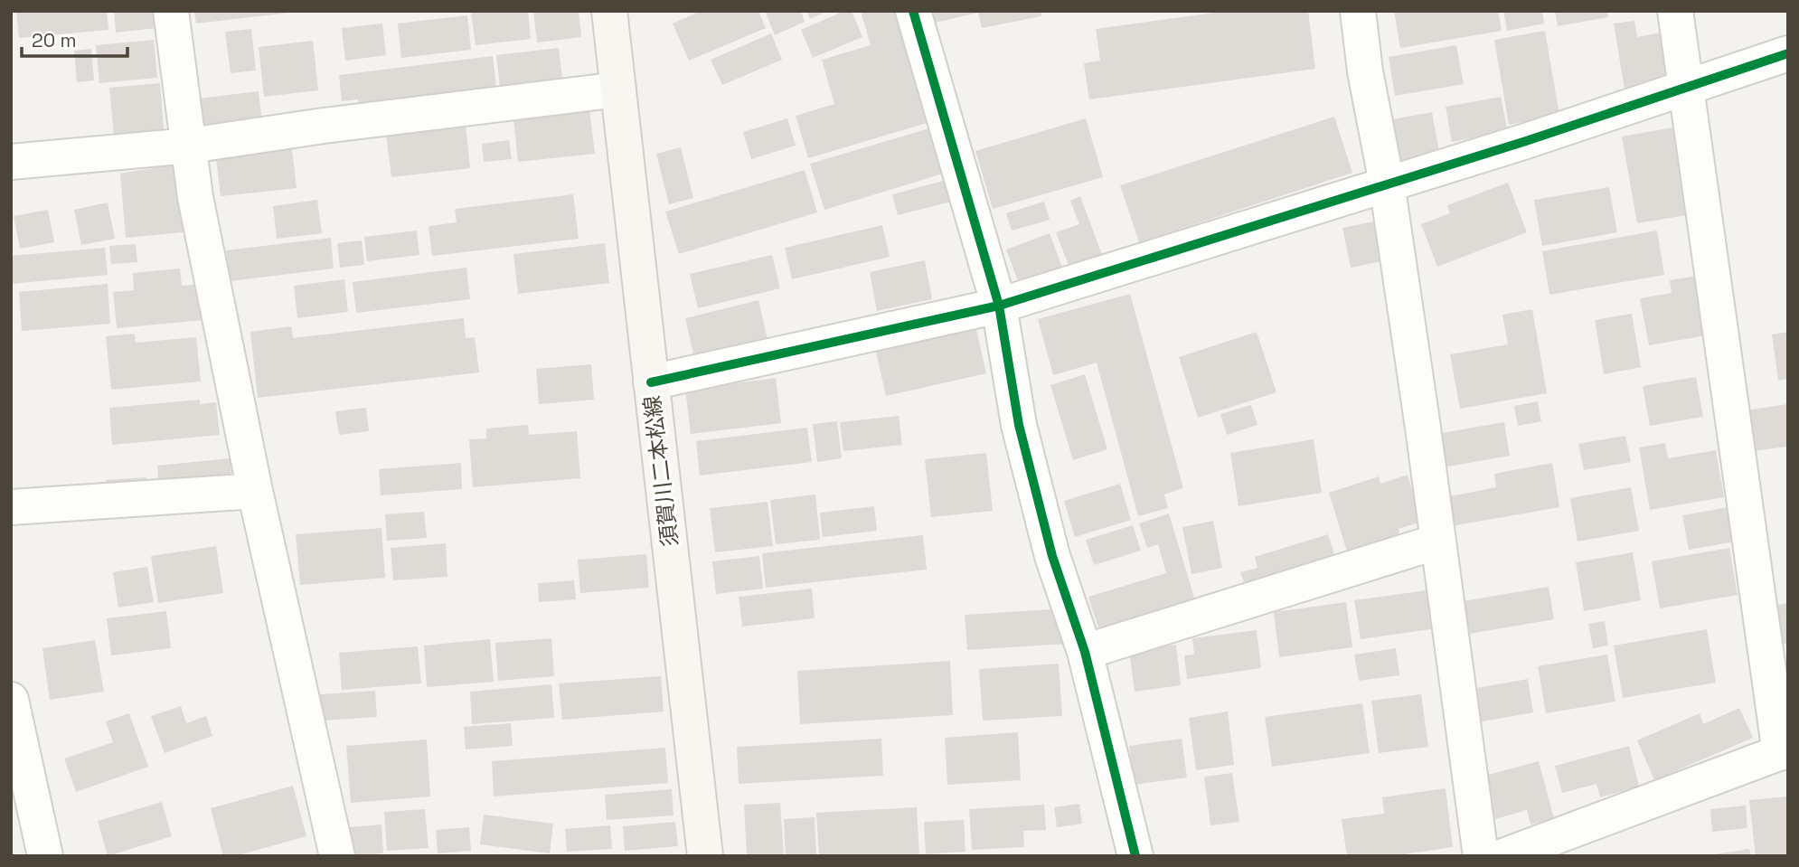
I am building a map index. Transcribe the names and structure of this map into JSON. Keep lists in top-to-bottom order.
{
  "streets": {
    "main road": ["須賀川二本松線"]
  },
  "scale_bar": "20 m"
}
